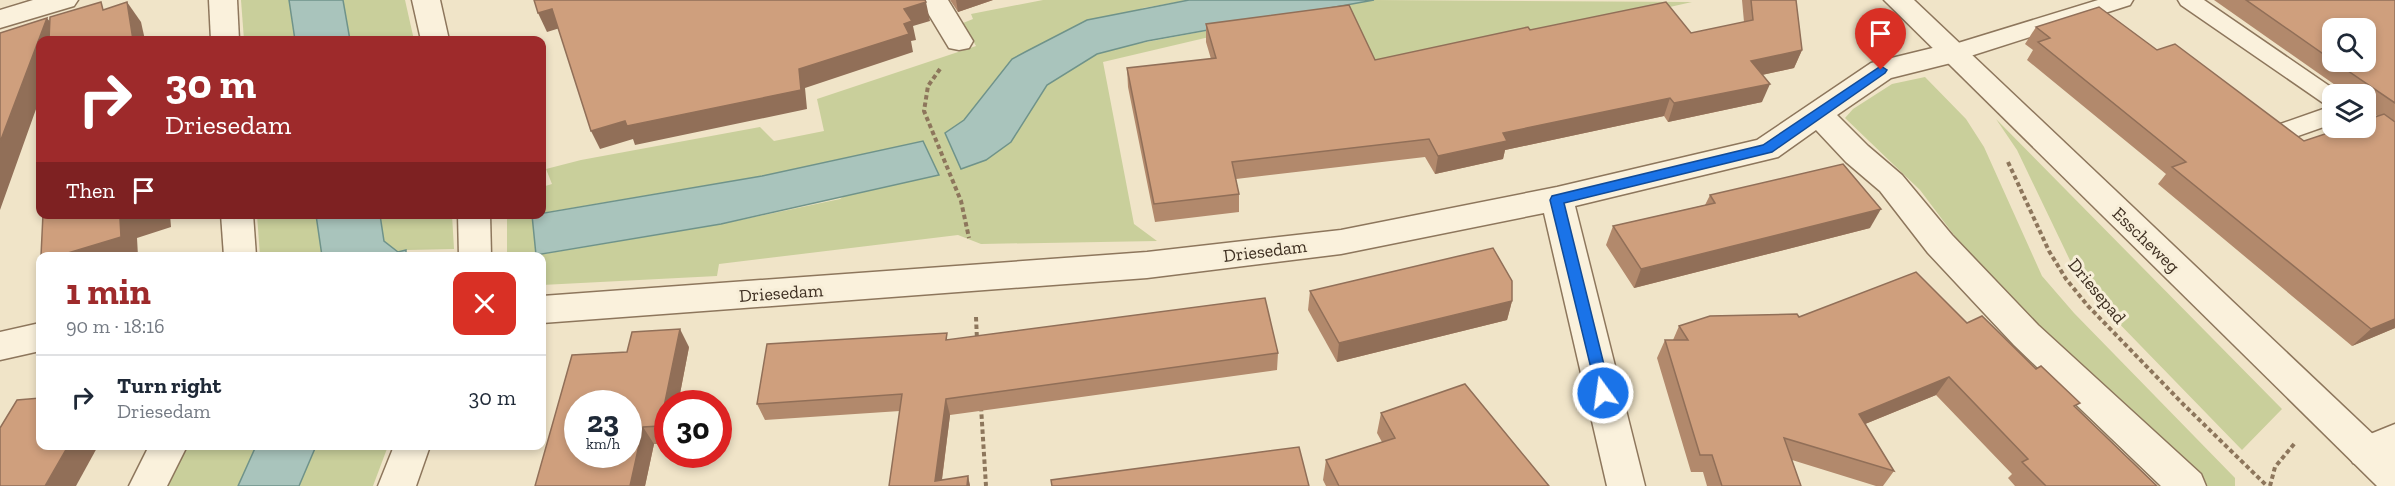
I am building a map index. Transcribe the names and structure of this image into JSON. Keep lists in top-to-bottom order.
{
  "streets": {
    "street": ["Esscheweg", "Driesedam"],
    "path": ["Driesepad"]
  },
  "crossings": [
    ["Esscheweg", "Driesedam"]
  ],
  "page": {
    "turn": ["30 m", "Driesedam"],
    "then": "Then",
    "heading": ["1 min", "90 m · 18:16"],
    "list": [
      {
        "name": "Turn right",
        "note": "Driesedam",
        "value": "30 m"
      }
    ],
    "speed": "23 km/h",
    "limit": "30"
  }
}
